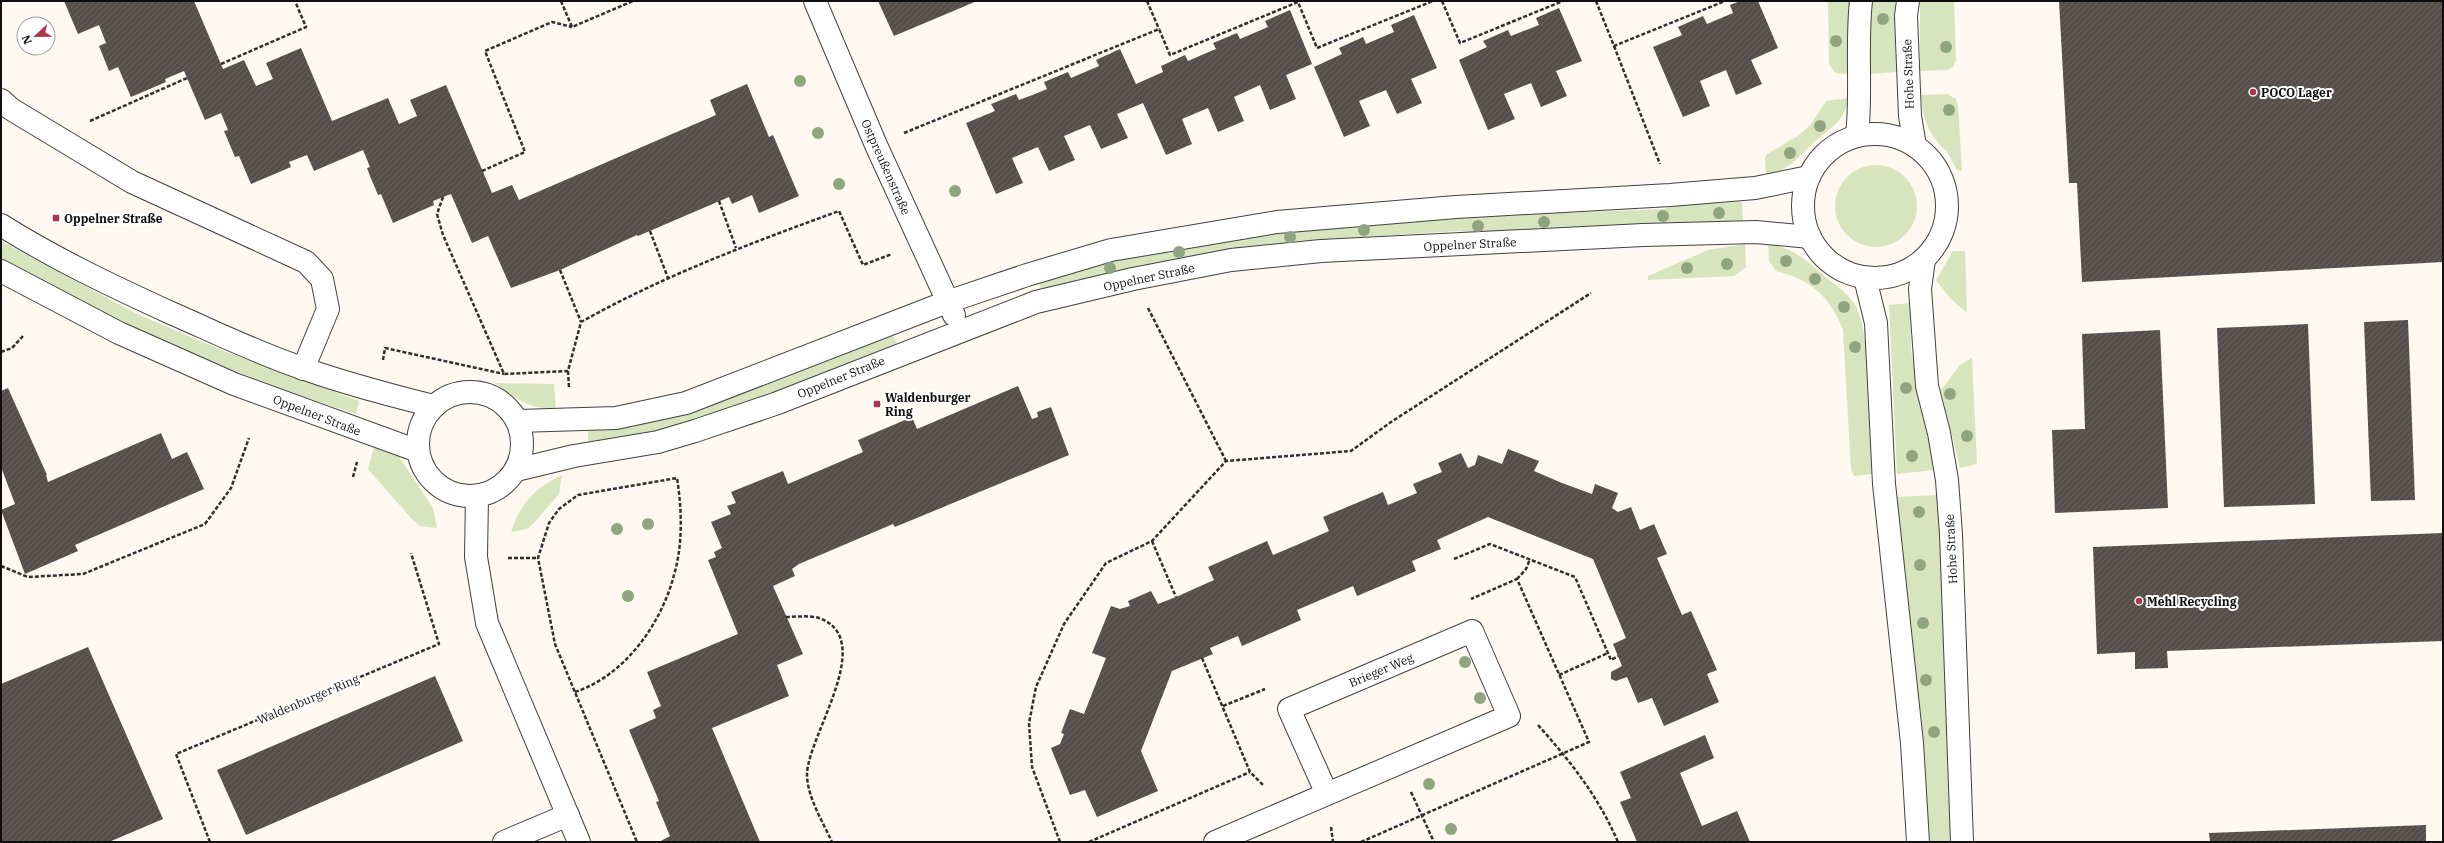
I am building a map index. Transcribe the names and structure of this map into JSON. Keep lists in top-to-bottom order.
{
  "streets": {
    "street": [
      "Hohe Straße",
      "Ostpreußenstraße",
      "Oppelner Straße",
      "Brieger Weg"
    ],
    "path": ["Waldenburger Ring"]
  },
  "crossings": [
    ["Ostpreußenstraße", "Oppelner Straße"]
  ],
  "places": {
    "other": ["POCO Lager", "Mehl Recycling"],
    "transit": ["Oppelner Straße", "Waldenburger Ring"]
  },
  "north": "left"
}
